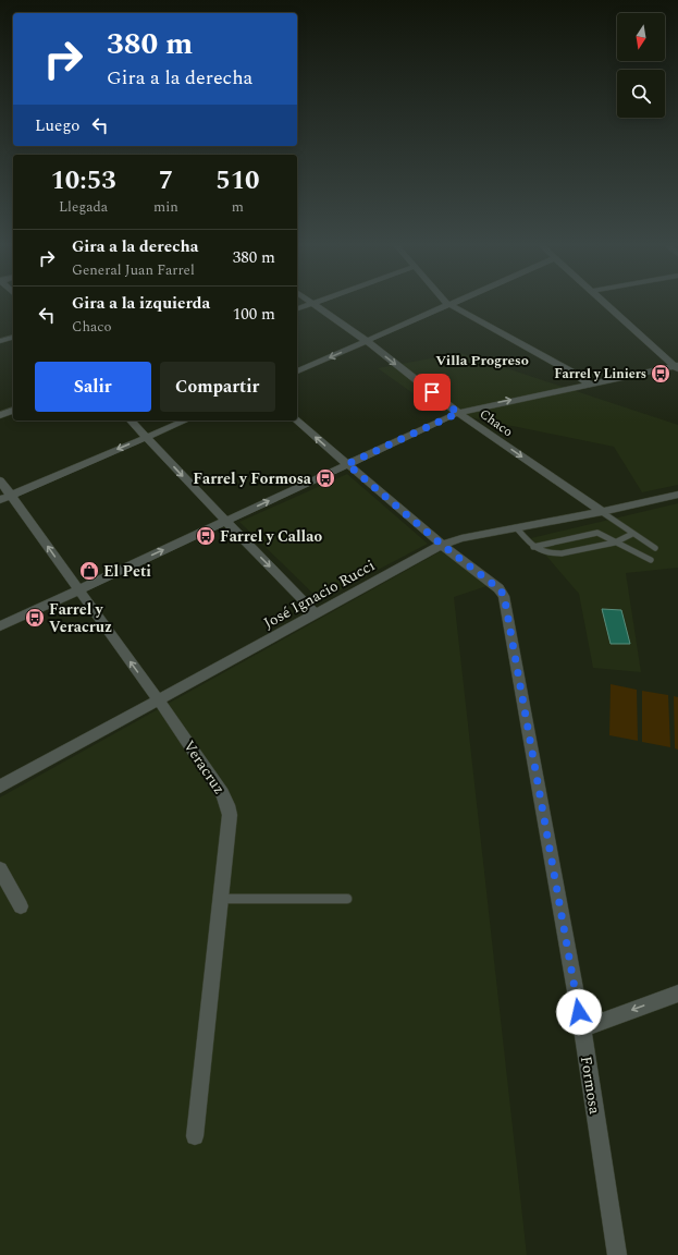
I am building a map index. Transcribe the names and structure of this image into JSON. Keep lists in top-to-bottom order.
{
  "streets": {
    "street": [
      "Chaco",
      "José Ignacio Rucci",
      "Veracruz",
      "Formosa"
    ]
  },
  "crossings": [
    ["Chaco", "José Ignacio Rucci"],
    ["José Ignacio Rucci", "Veracruz"],
    ["José Ignacio Rucci", "Formosa"]
  ],
  "districts": ["Villa Progreso"],
  "places": {
    "bus stop": [
      "Farrel y Liniers",
      "Farrel y Formosa",
      "Farrel y Callao",
      "Farrel y Veracruz"
    ],
    "shop": ["El Peti"]
  },
  "north": "bottom",
  "page": {
    "turn": ["380 m", "Gira a la derecha"],
    "then": "Luego",
    "eta": [
      "10:53",
      "Llegada",
      "7",
      "min",
      "510",
      "m"
    ],
    "list": [
      {
        "name": "Gira a la derecha",
        "note": "General Juan Farrel",
        "value": "380 m"
      },
      {
        "name": "Gira a la izquierda",
        "note": "Chaco",
        "value": "100 m"
      }
    ],
    "buttons": ["Salir", "Compartir"]
  }
}
